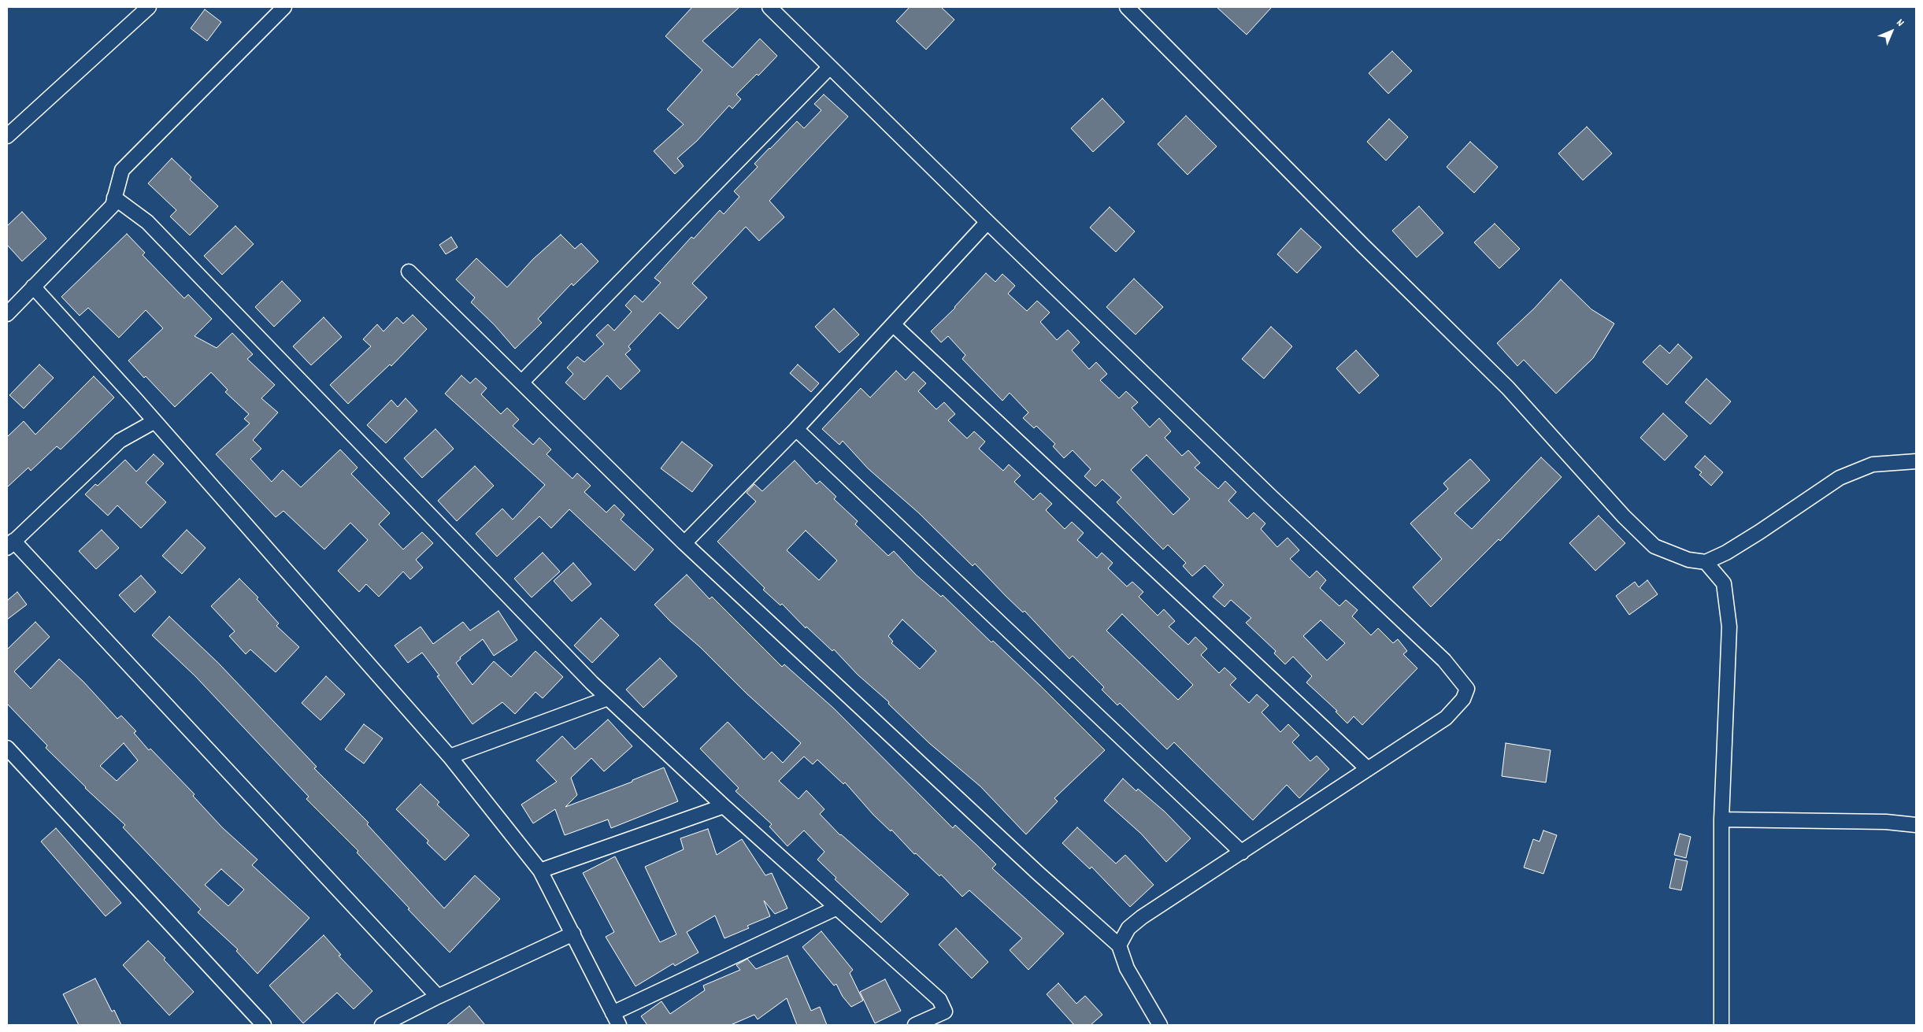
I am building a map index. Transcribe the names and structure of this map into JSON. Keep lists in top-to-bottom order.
{
  "north": "top right"
}
